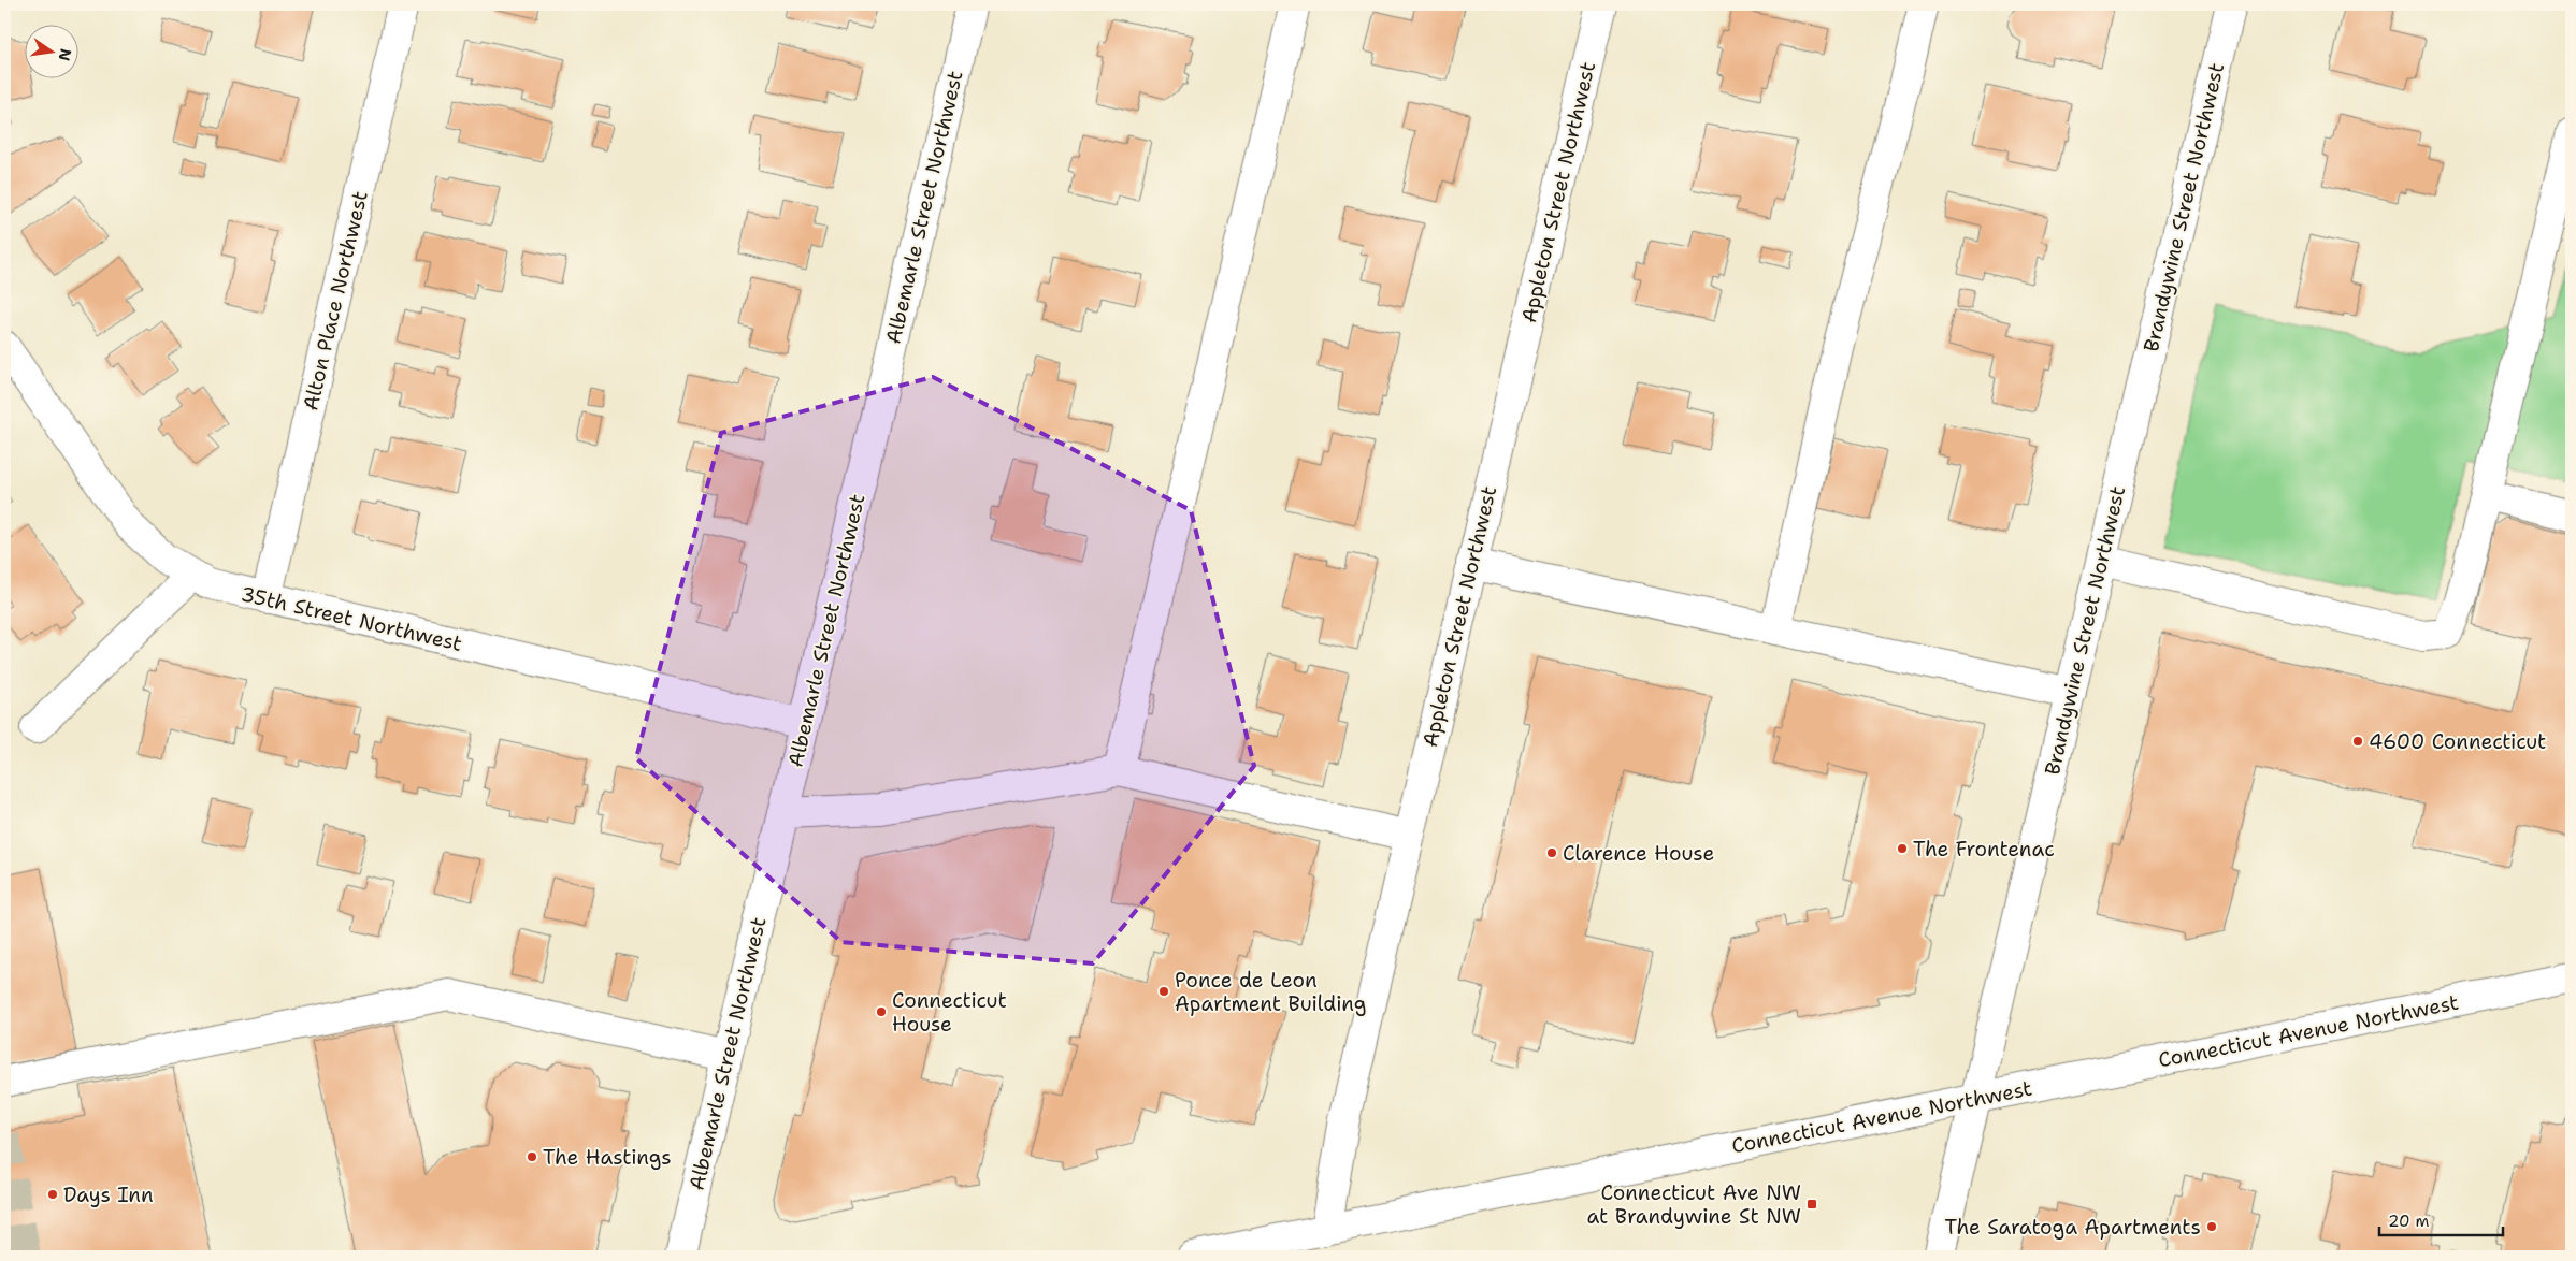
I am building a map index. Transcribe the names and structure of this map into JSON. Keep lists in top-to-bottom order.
{
  "streets": {
    "street": [
      "Appleton Street Northwest",
      "Albemarle Street Northwest",
      "Brandywine Street Northwest",
      "Alton Place Northwest",
      "35th Street Northwest",
      "Connecticut Avenue Northwest"
    ]
  },
  "crossings": [
    ["Appleton Street Northwest", "Connecticut Avenue Northwest"],
    ["Albemarle Street Northwest", "35th Street Northwest"],
    ["Brandywine Street Northwest", "Connecticut Avenue Northwest"],
    ["Alton Place Northwest", "35th Street Northwest"]
  ],
  "places": {
    "other": [
      "4600 Connecticut",
      "The Frontenac",
      "Clarence House",
      "Ponce de Leon Apartment Building",
      "Connecticut House",
      "The Hastings",
      "Days Inn",
      "The Saratoga Apartments"
    ],
    "transit": ["Connecticut Ave NW at Brandywine St NW"]
  },
  "scale_bar": "20 m",
  "north": "right"
}
